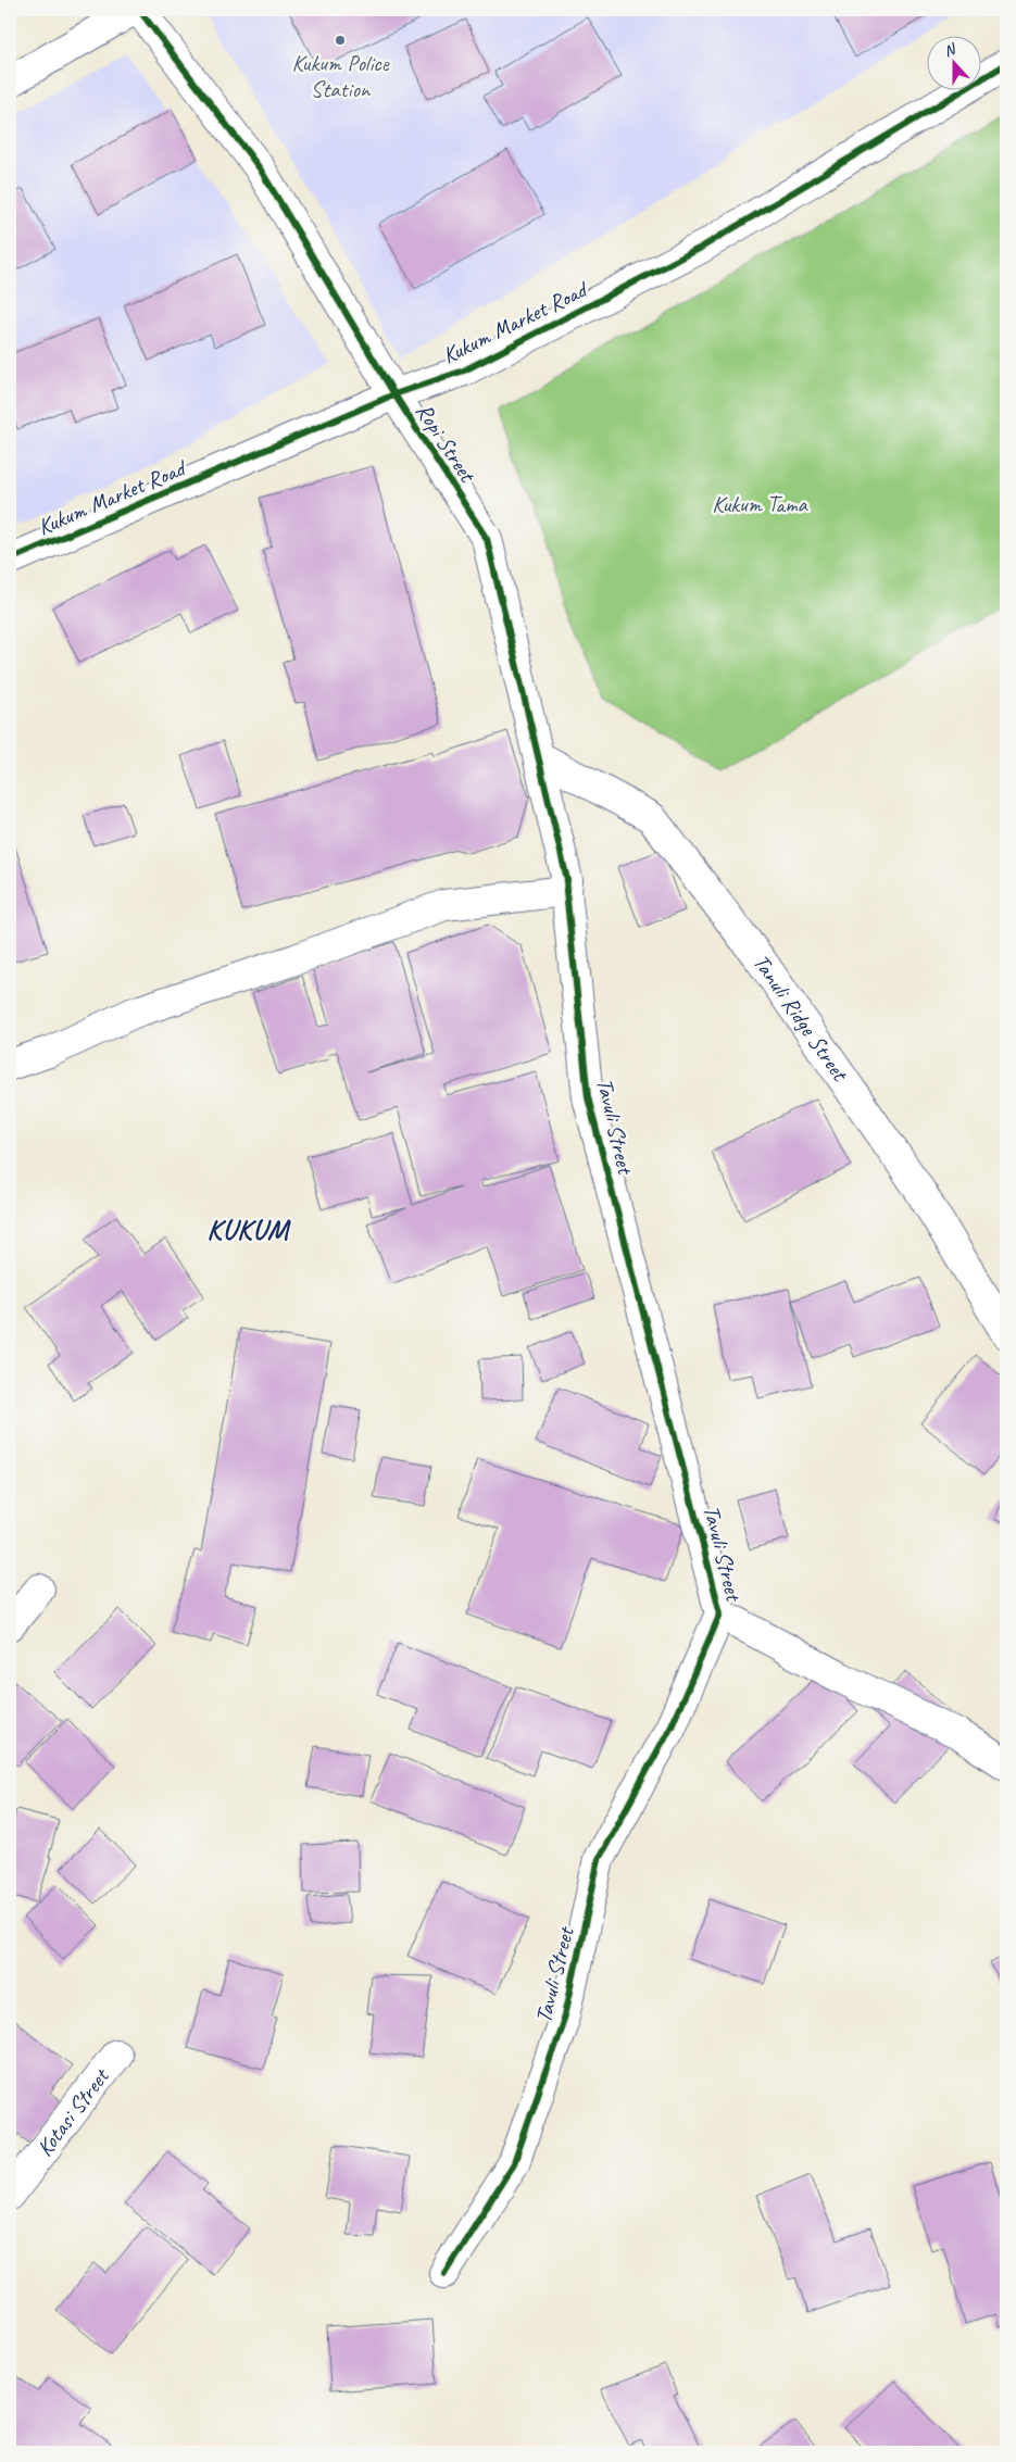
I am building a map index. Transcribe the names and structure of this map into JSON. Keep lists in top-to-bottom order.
{
  "streets": {
    "street": [
      "Kukum Market Road",
      "Ropi Street",
      "Tanuli Ridge Street",
      "Tavuli Street",
      "Kotasi Street"
    ]
  },
  "crossings": [
    ["Kukum Market Road", "Ropi Street"],
    ["Ropi Street", "Tanuli Ridge Street"],
    ["Ropi Street", "Tavuli Street"]
  ],
  "districts": ["KUKUM"],
  "parks": ["Kukum Tama"],
  "places": ["Kukum Police Station"],
  "north": "top"
}
